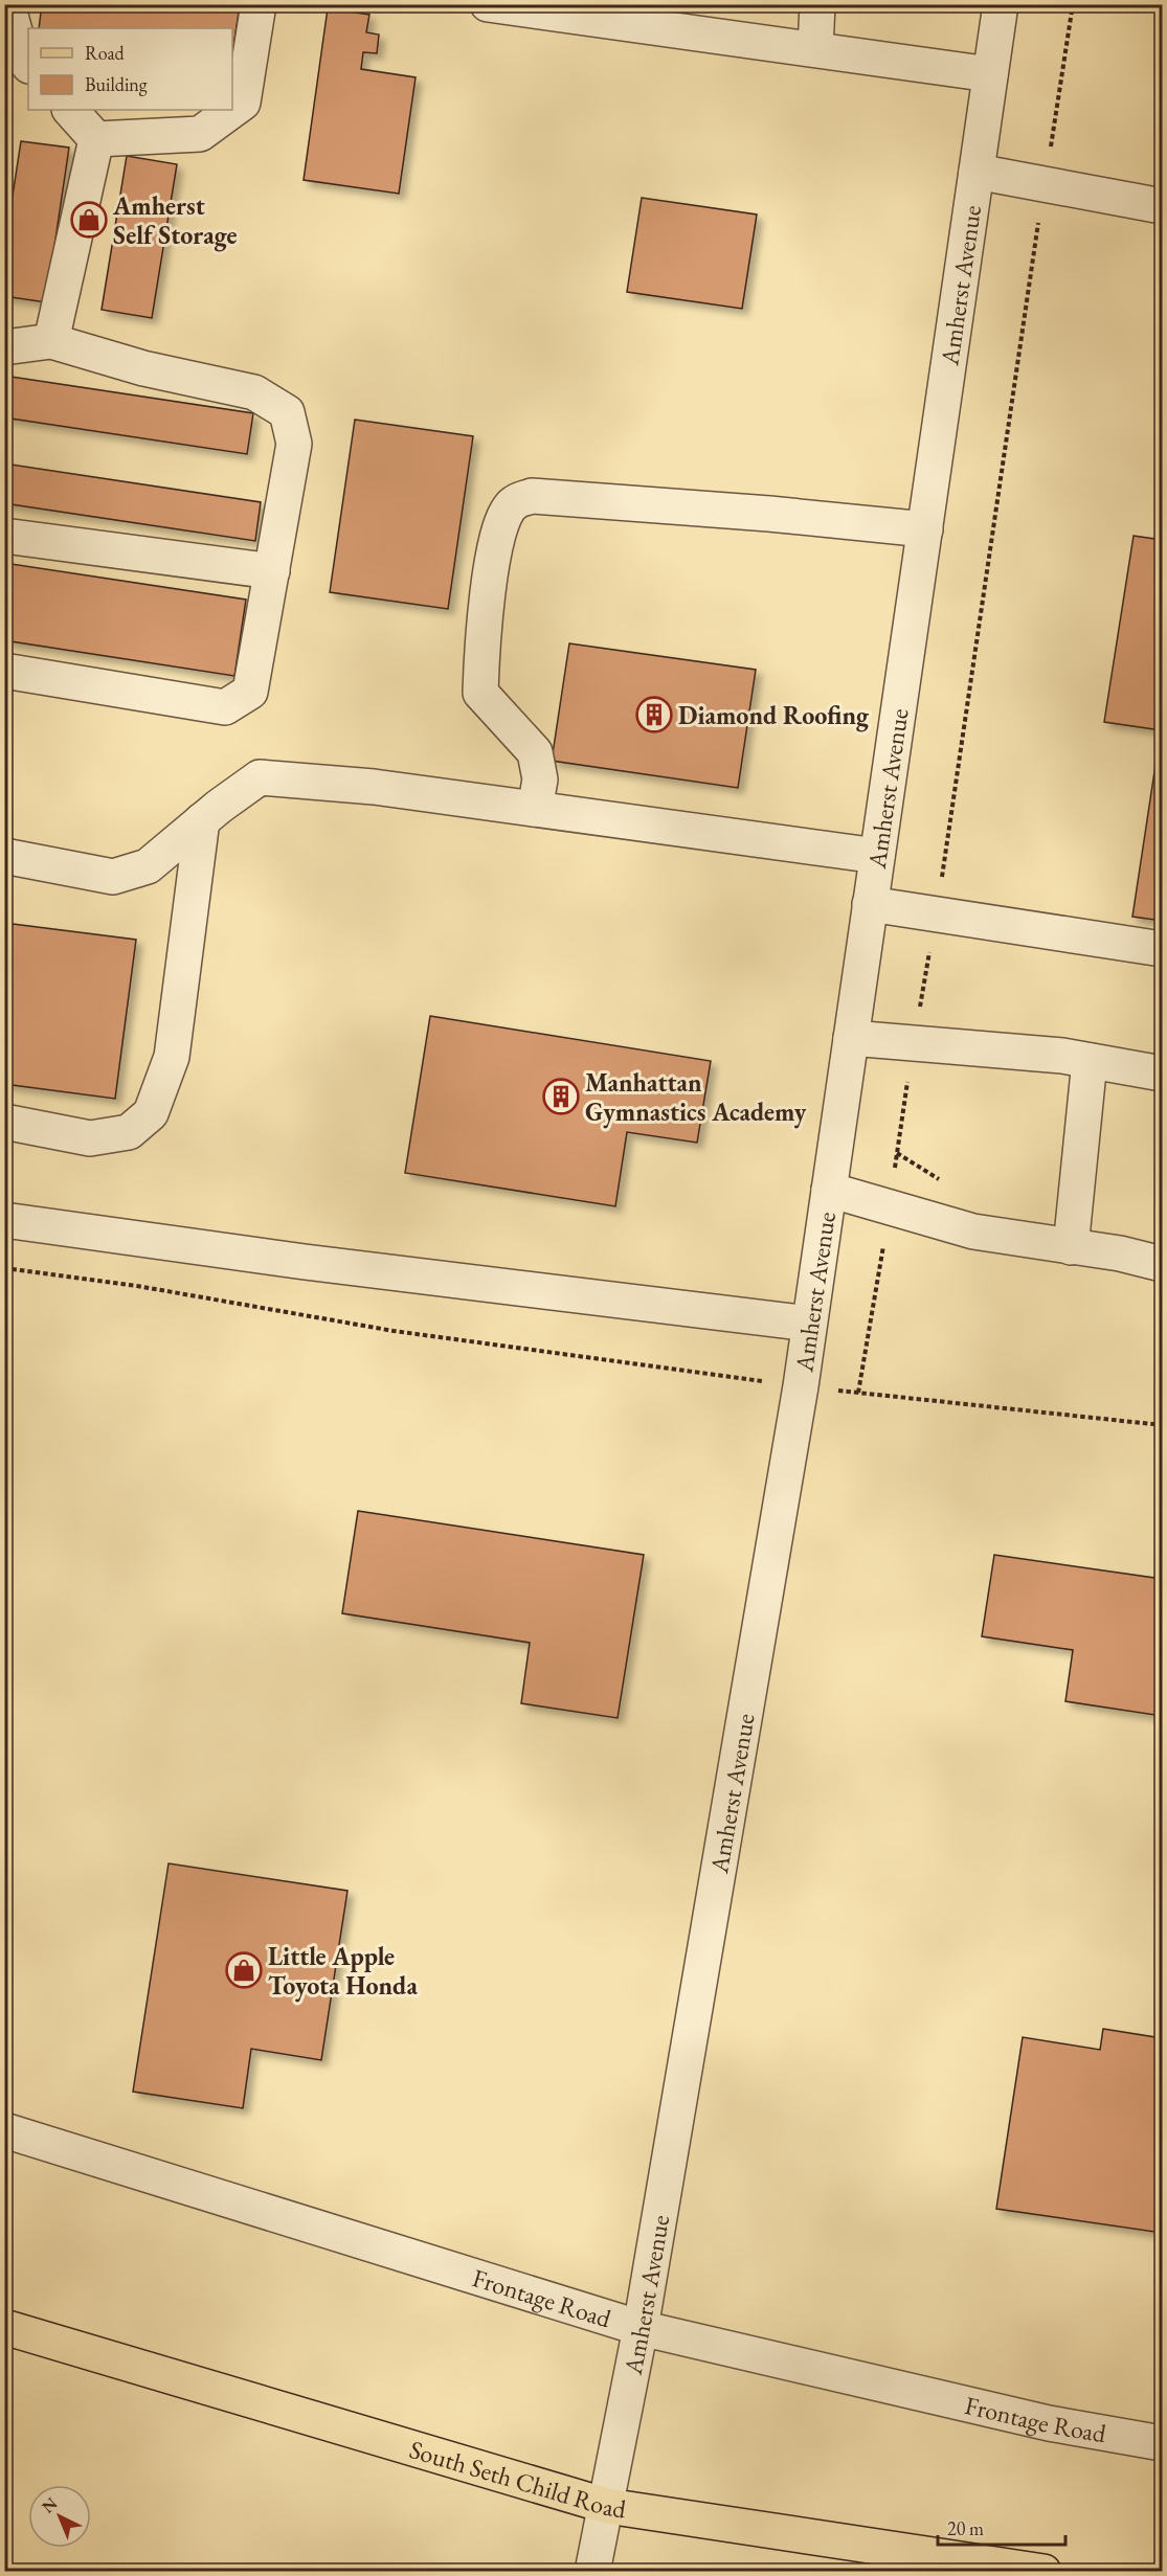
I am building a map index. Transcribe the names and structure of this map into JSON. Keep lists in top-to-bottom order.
{
  "streets": {
    "main road": ["South Seth Child Road"],
    "street": ["Amherst Avenue", "Frontage Road"]
  },
  "crossings": [
    ["Amherst Avenue", "Frontage Road"],
    ["Amherst Avenue", "South Seth Child Road"]
  ],
  "places": {
    "shop": ["Amherst Self Storage", "Little Apple Toyota Honda"],
    "building": ["Diamond Roofing", "Manhattan Gymnastics Academy"]
  },
  "legend": ["Road", "Building"],
  "scale_bar": "20 m",
  "north": "top left"
}
